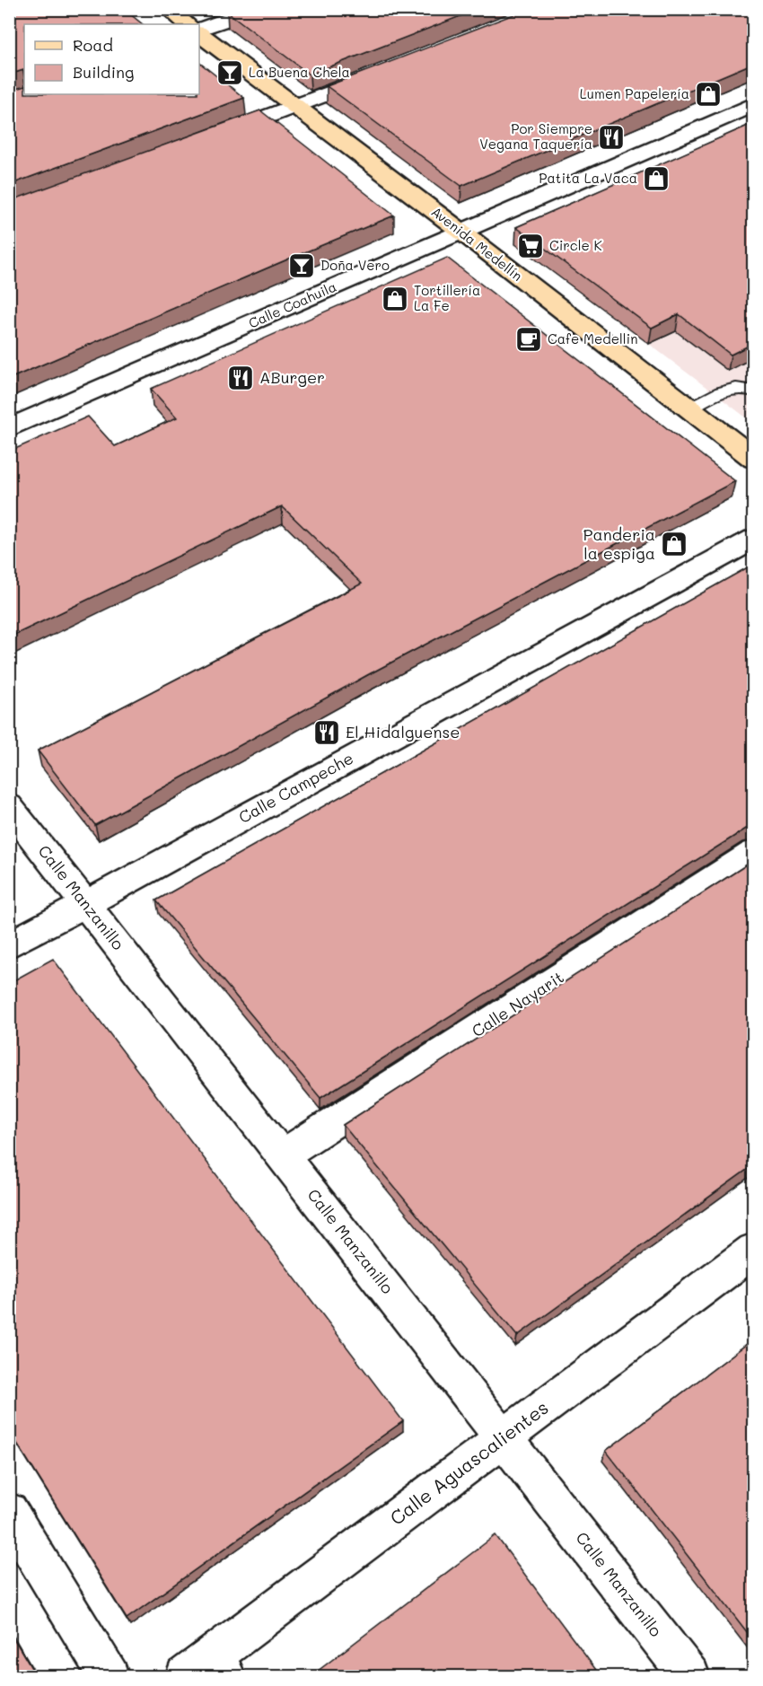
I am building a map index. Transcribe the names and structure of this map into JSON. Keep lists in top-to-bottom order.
{
  "streets": {
    "main road": ["Avenida Medellín"],
    "street": [
      "Calle Coahuila",
      "Calle Campeche",
      "Calle Manzanillo",
      "Calle Nayarit",
      "Calle Aguascalientes"
    ]
  },
  "crossings": [
    ["Avenida Medellín", "Calle Coahuila"],
    ["Calle Campeche", "Calle Manzanillo"],
    ["Calle Manzanillo", "Calle Nayarit"],
    ["Calle Manzanillo", "Calle Aguascalientes"]
  ],
  "places": {
    "bar": ["La Buena Chela", "Doña Vero"],
    "shop": [
      "Lumen Papelería",
      "Patita La Vaca",
      "Tortillería La Fe",
      "Panderia la espiga"
    ],
    "restaurant": ["Por Siempre Vegana Taquería", "ABurger", "El Hidalguense"],
    "supermarket": ["Circle K"],
    "cafe": ["Cafe Medellin"]
  },
  "legend": ["Road", "Building"]
}
